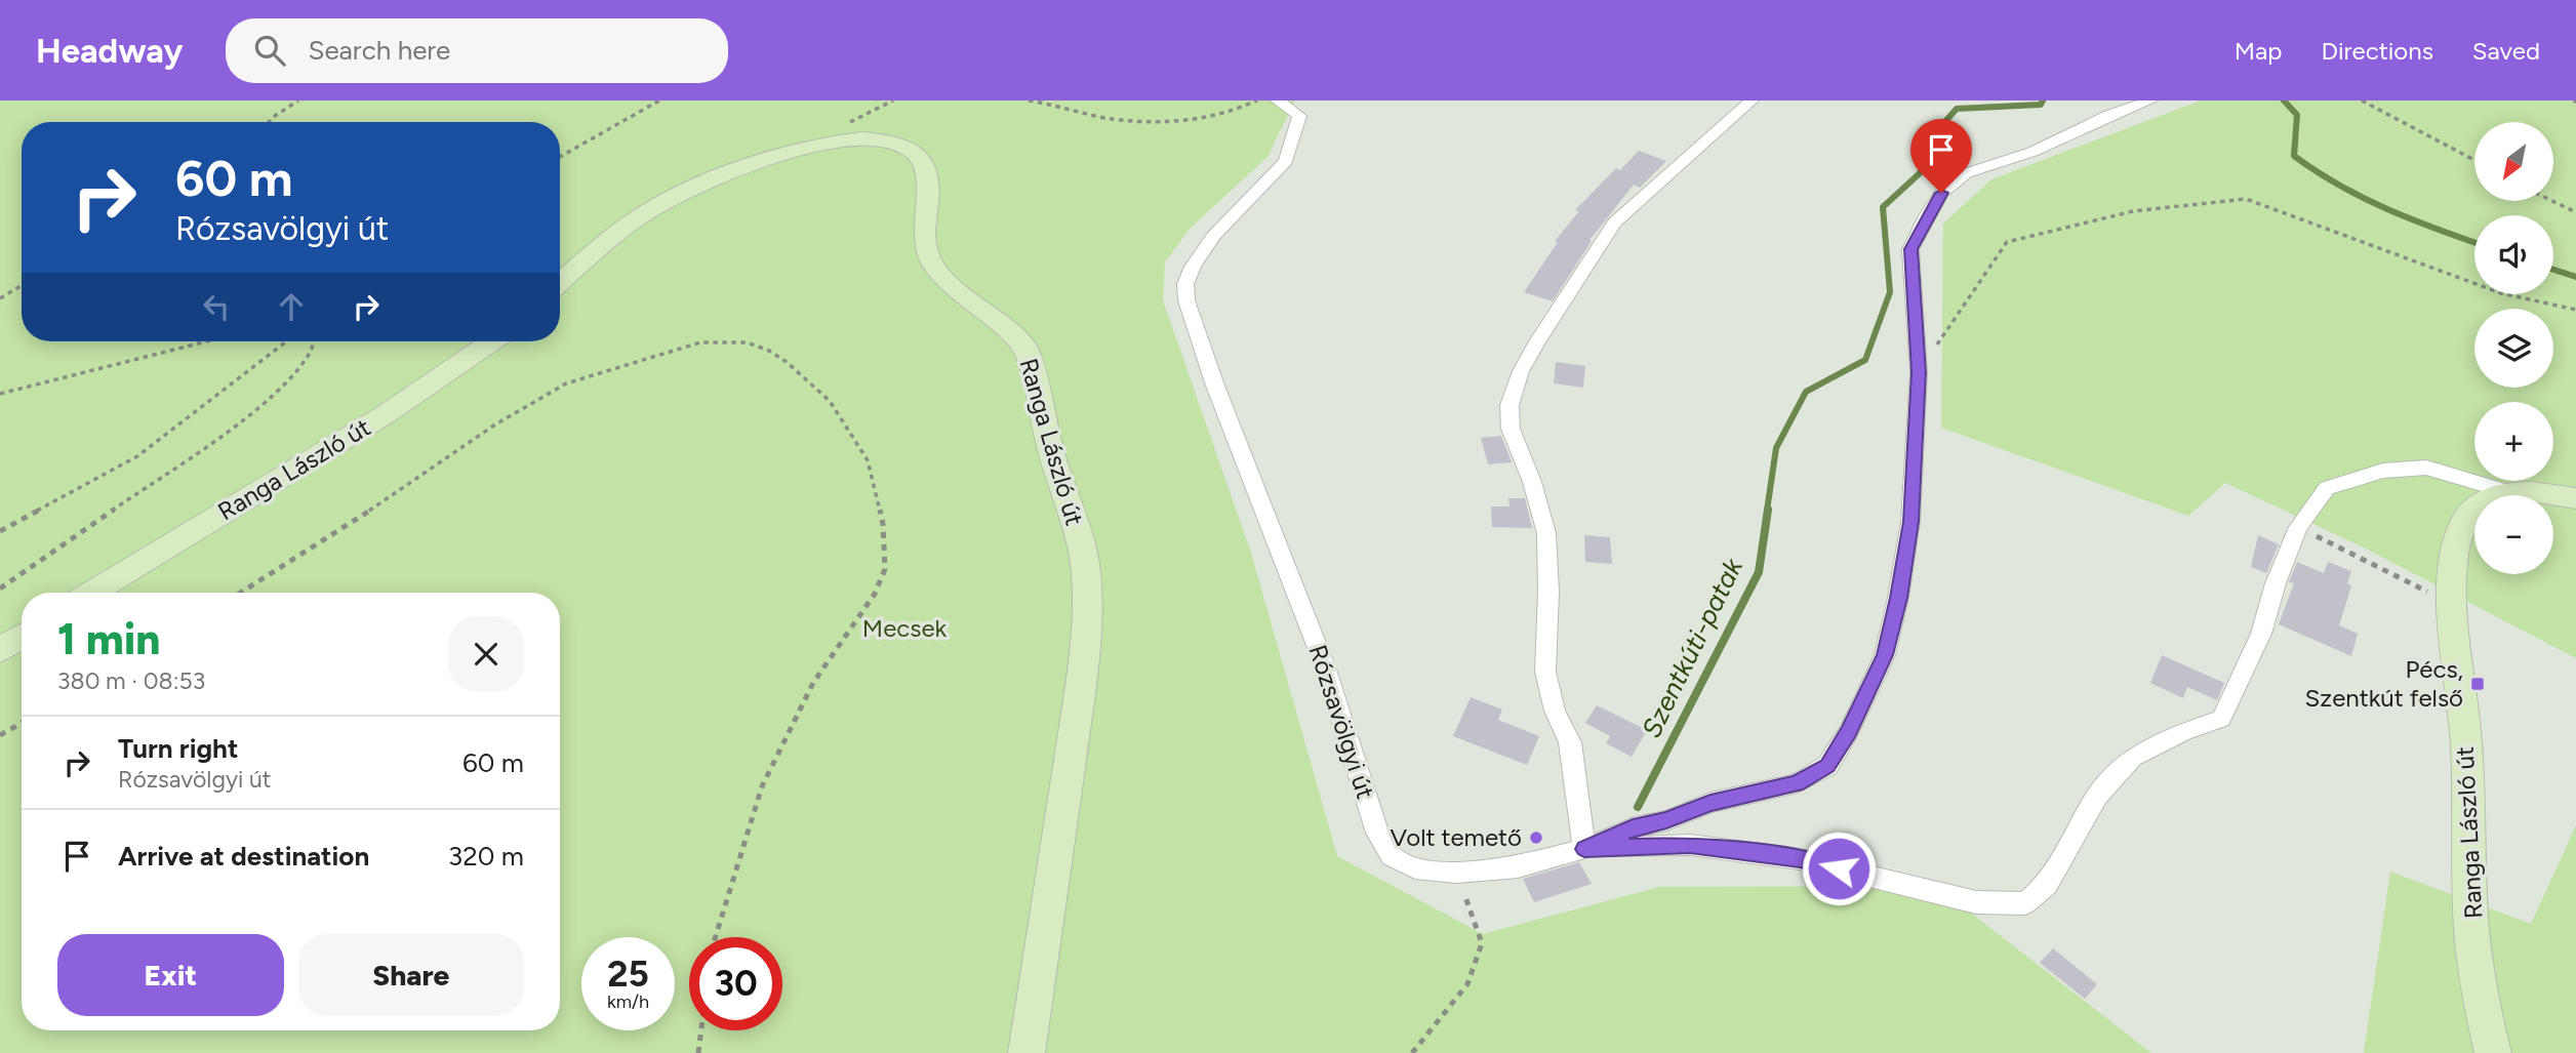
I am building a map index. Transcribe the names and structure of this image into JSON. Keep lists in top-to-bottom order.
{
  "streets": {
    "main road": ["Ranga László út"],
    "street": ["Rózsavölgyi út"]
  },
  "water": ["Szentkúti-patak"],
  "parks": ["Mecsek"],
  "places": {
    "transit": ["Pécs, Szentkút felső"],
    "other": ["Volt temető"]
  },
  "north": "bottom left",
  "page": {
    "header": "Headway",
    "search": "Search here",
    "nav": ["Map", "Directions", "Saved"],
    "map_buttons": ["+", "−"],
    "turn": ["60 m", "Rózsavölgyi út"],
    "heading": ["1 min", "380 m · 08:53"],
    "list": [
      {
        "name": "Turn right",
        "note": "Rózsavölgyi út",
        "value": "60 m"
      },
      {
        "name": "Arrive at destination",
        "value": "320 m"
      }
    ],
    "buttons": ["Exit", "Share"],
    "speed": "25 km/h",
    "limit": "30"
  }
}
